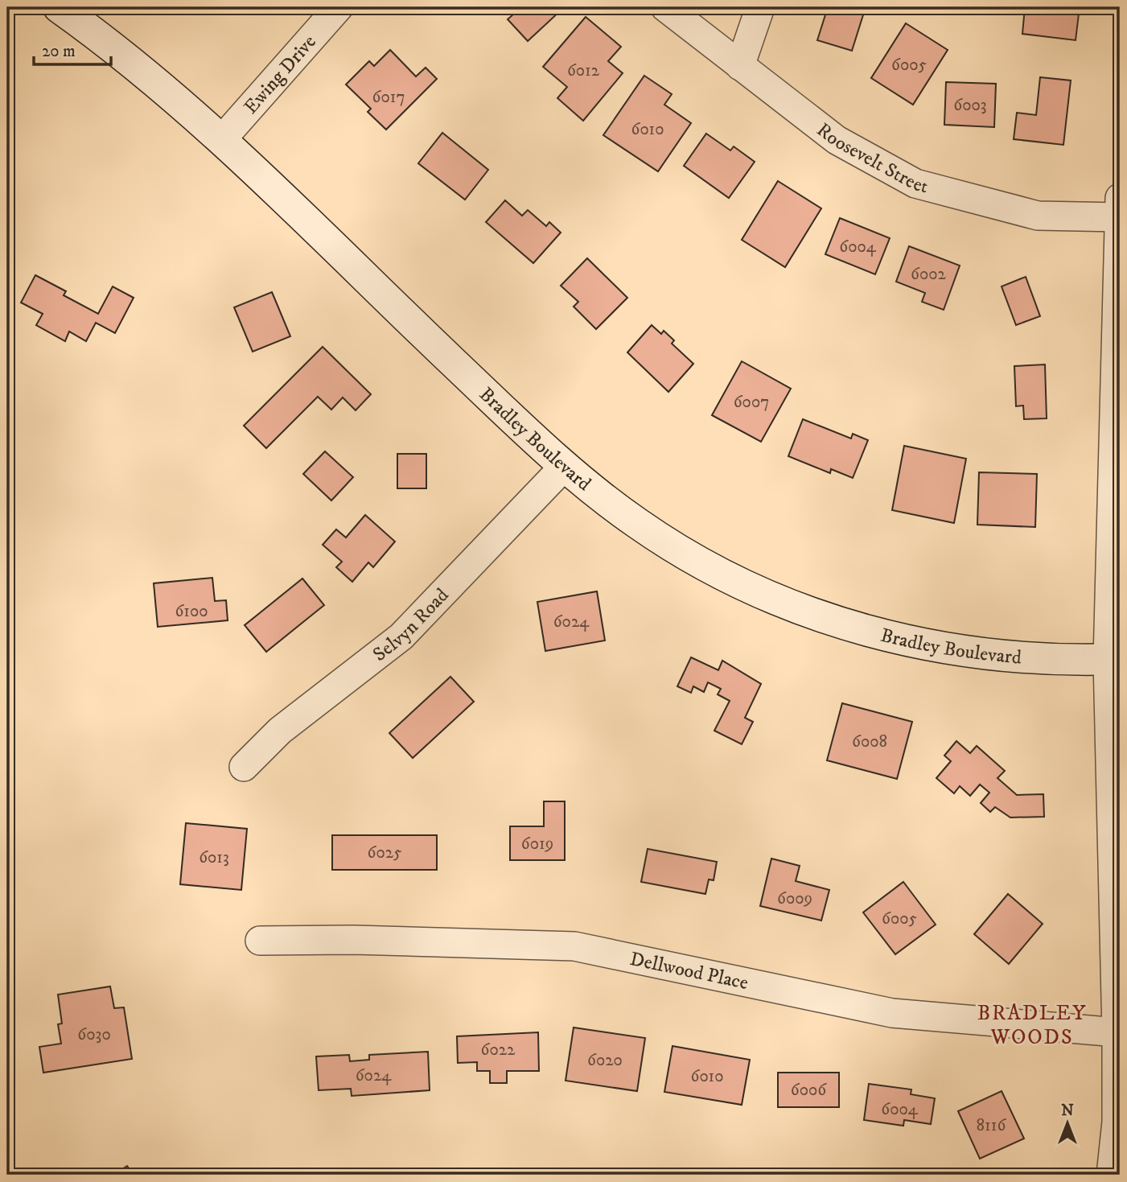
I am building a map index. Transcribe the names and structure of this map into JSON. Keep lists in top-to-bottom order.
{
  "streets": {
    "main road": ["Bradley Boulevard"],
    "street": [
      "Ewing Drive",
      "Roosevelt Street",
      "Selvyn Road",
      "Dellwood Place"
    ]
  },
  "crossings": [
    ["Ewing Drive", "Bradley Boulevard"],
    ["Bradley Boulevard", "Selvyn Road"]
  ],
  "districts": ["BRADLEY WOODS"],
  "house_numbers": [
    "6005",
    "6012",
    "6017",
    "6003",
    "6010",
    "6004",
    "6002",
    "6007",
    "6100",
    "6024",
    "6008",
    "6019",
    "6025",
    "6013",
    "6009",
    "6005",
    "6030",
    "6022",
    "6020",
    "6024",
    "6010",
    "6006",
    "6004",
    "8116"
  ],
  "scale_bar": "20 m",
  "north": "top"
}
